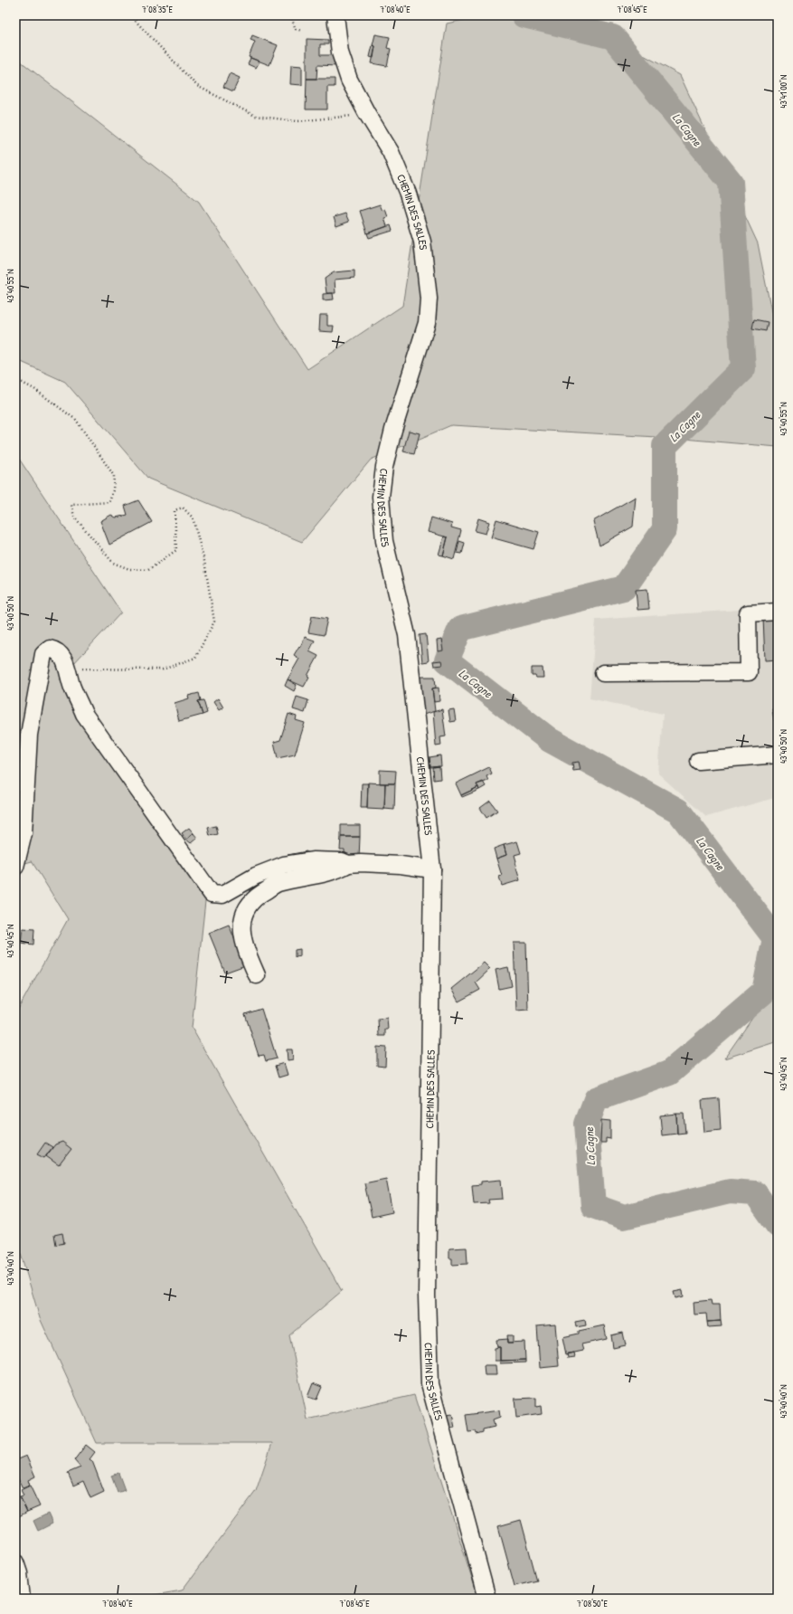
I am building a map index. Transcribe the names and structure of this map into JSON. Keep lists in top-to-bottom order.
{
  "streets": {
    "street": ["CHEMIN DES SALLES"]
  },
  "water": ["La Cagne"],
  "coordinates": [
    "7°08'35\"E",
    "7°08'40\"E",
    "7°08'45\"E",
    "43°41'00\"N",
    "43°40'55\"N",
    "43°40'50\"N",
    "43°40'45\"N",
    "43°40'40\"N",
    "7°08'50\"E"
  ]
}
